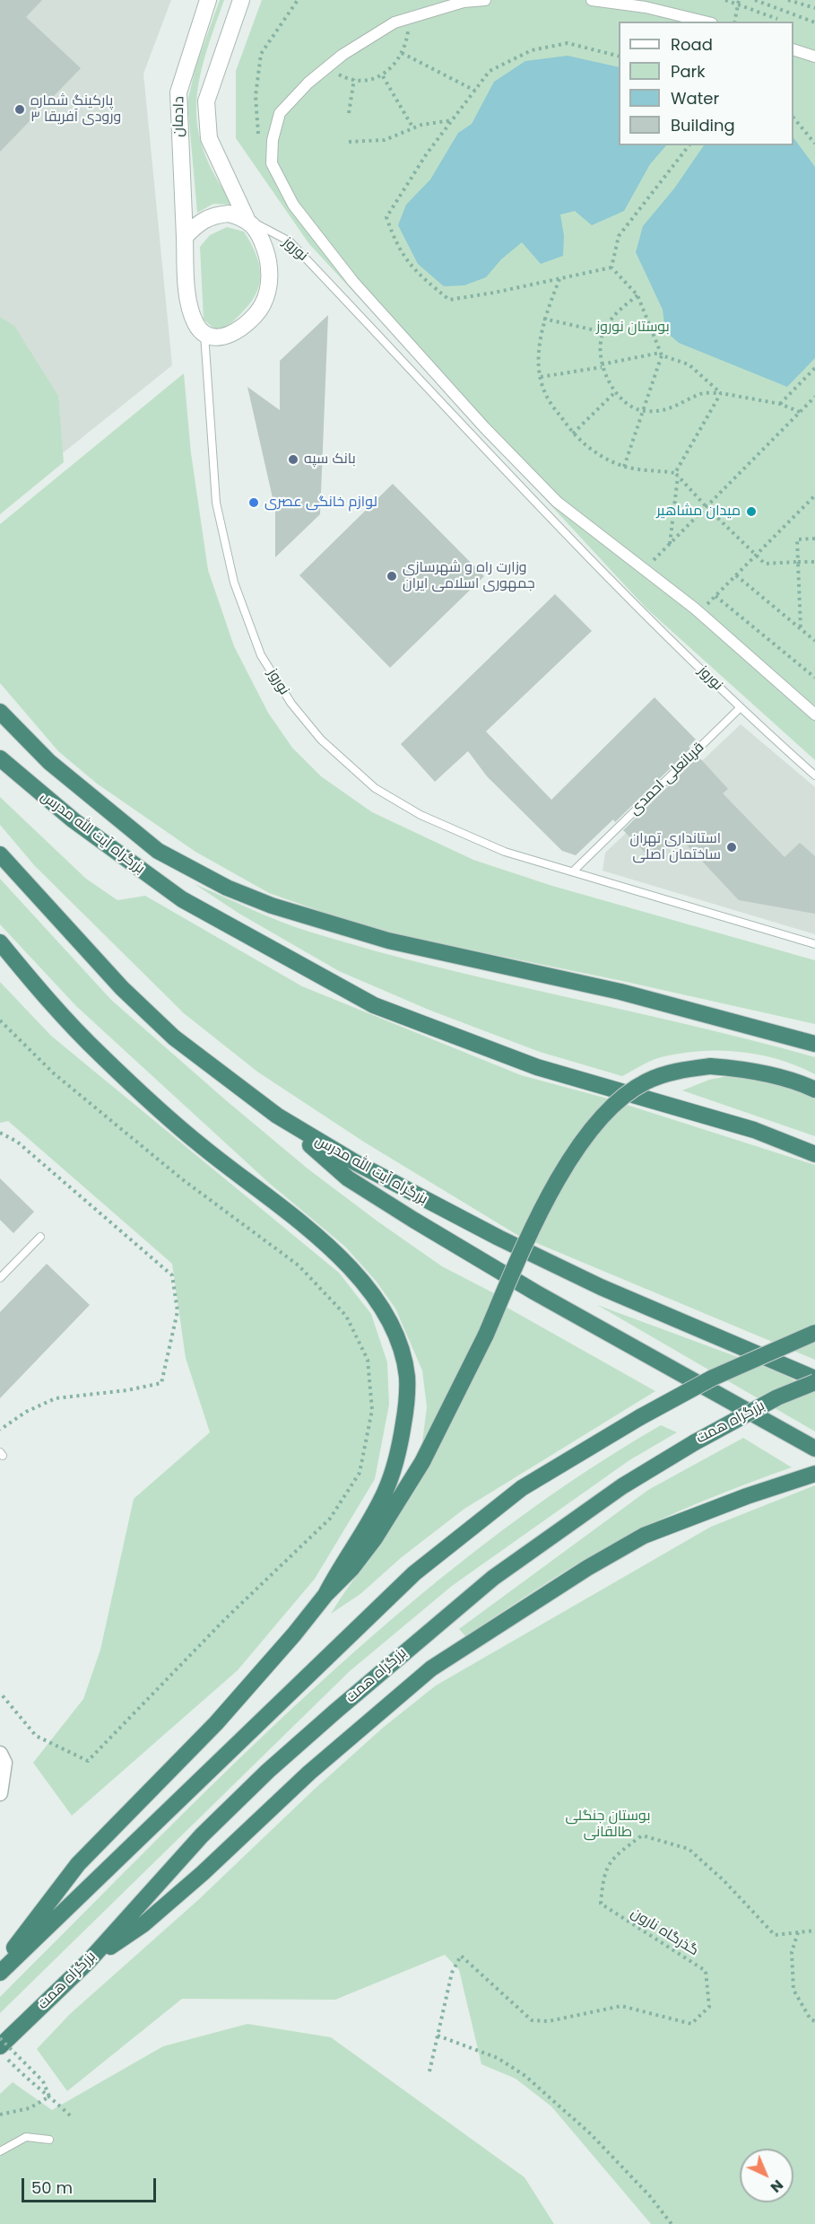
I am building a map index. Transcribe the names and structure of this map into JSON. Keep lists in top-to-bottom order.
{
  "streets": {
    "highway": ["بزرگراه آیت الله مدرس", "بزرگراه همت"],
    "street": ["دادمان"],
    "lane": ["نوروز", "قربانعلی احمدی"],
    "path": ["گذرگاه نارون"]
  },
  "crossings": [
    ["دادمان", "نوروز"],
    ["نوروز", "قربانعلی احمدی"],
    ["بزرگراه آیت الله مدرس", "بزرگراه همت"]
  ],
  "parks": ["بوستان نوروز", "بوستان جنگلی طالقانی"],
  "places": [
    "پارکینگ شماره ۳ ورودی آفریقا",
    "بانک سپه",
    "لوازم خانگی عصری",
    "میدان مشاهیر",
    "وزارت راه و شهرسازی جمهوری اسلامی ایران",
    "استانداری تهران ساختمان اصلی"
  ],
  "legend": [
    "Road",
    "Park",
    "Water",
    "Building"
  ],
  "scale_bar": "50 m",
  "north": "bottom right"
}
